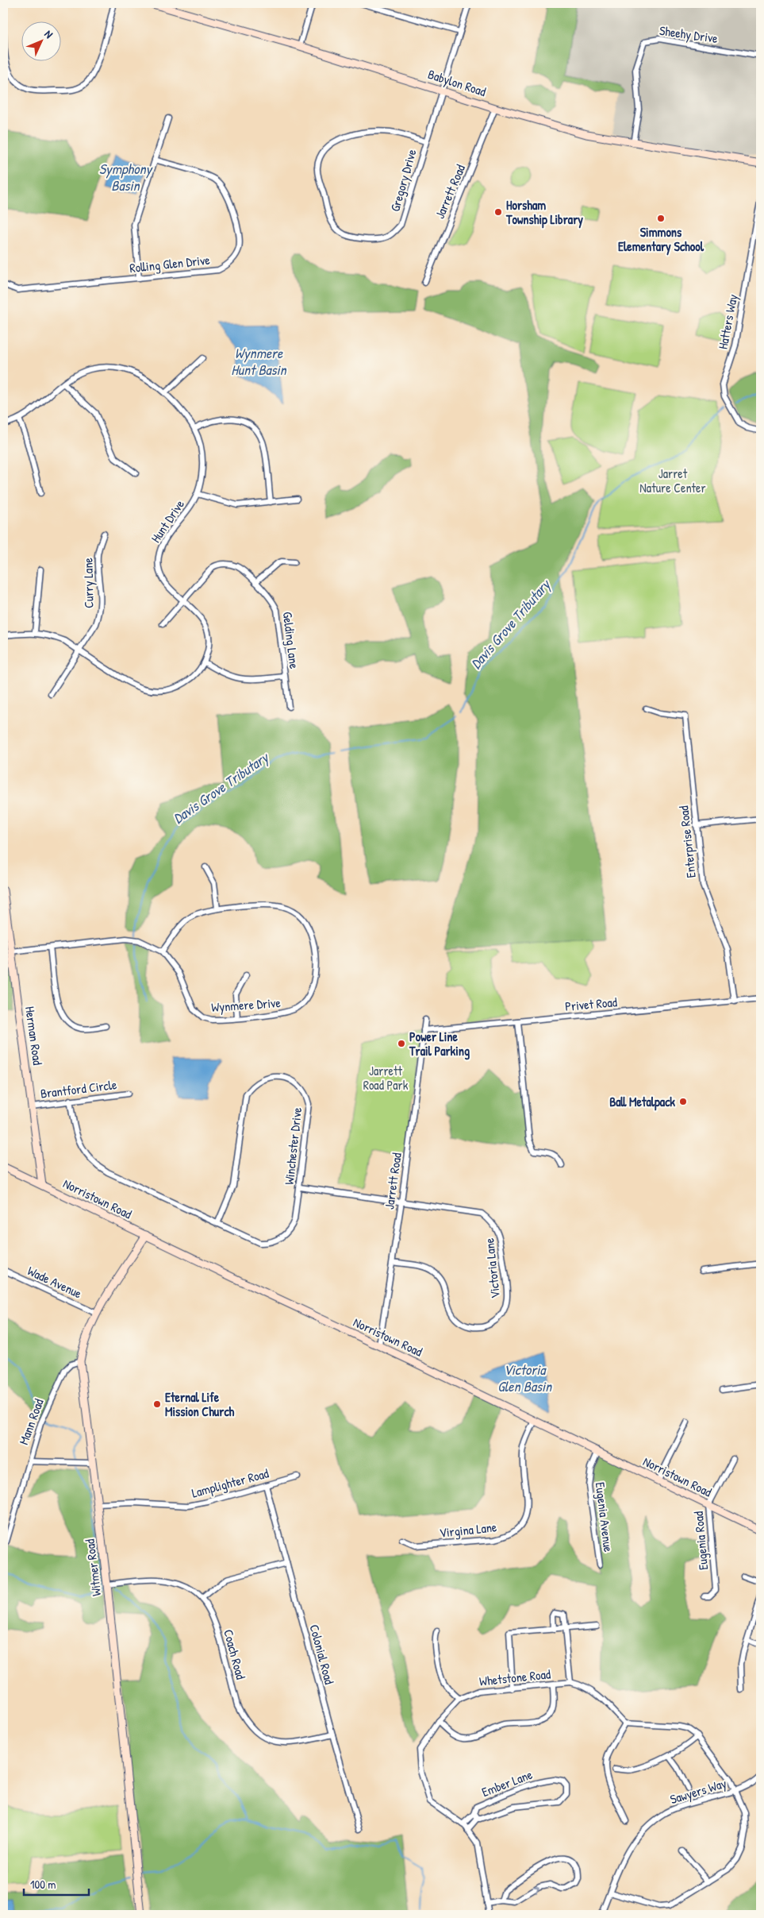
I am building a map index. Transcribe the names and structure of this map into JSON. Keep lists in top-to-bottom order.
{
  "streets": {
    "street": [
      "Sheehy Drive",
      "Babylon Road",
      "Gregory Drive",
      "Jarrett Road",
      "Rolling Glen Drive",
      "Hatters Way",
      "Hunt Drive",
      "Curry Lane",
      "Gelding Lane",
      "Enterprise Road",
      "Privet Road",
      "Wynmere Drive",
      "Herman Road",
      "Brantford Circle",
      "Winchester Drive",
      "Norristown Road",
      "Victoria Lane",
      "Wade Avenue",
      "Mann Road",
      "Lamplighter Road",
      "Eugenia Avenue",
      "Virgina Lane",
      "Eugenia Road",
      "Witmer Road",
      "Coach Road",
      "Colonial Road",
      "Whetstone Road",
      "Ember Lane",
      "Sawyers Way"
    ]
  },
  "crossings": [
    ["Sheehy Drive", "Babylon Road"],
    ["Babylon Road", "Gregory Drive"],
    ["Babylon Road", "Jarrett Road"],
    ["Jarrett Road", "Privet Road"],
    ["Jarrett Road", "Norristown Road"],
    ["Jarrett Road", "Victoria Lane"],
    ["Hunt Drive", "Curry Lane"],
    ["Hunt Drive", "Gelding Lane"],
    ["Enterprise Road", "Privet Road"],
    ["Wynmere Drive", "Herman Road"],
    ["Herman Road", "Brantford Circle"],
    ["Herman Road", "Norristown Road"],
    ["Brantford Circle", "Winchester Drive"],
    ["Winchester Drive", "Victoria Lane"],
    ["Norristown Road", "Eugenia Avenue"],
    ["Norristown Road", "Virgina Lane"],
    ["Norristown Road", "Eugenia Road"],
    ["Norristown Road", "Witmer Road"],
    ["Wade Avenue", "Witmer Road"],
    ["Mann Road", "Witmer Road"],
    ["Lamplighter Road", "Witmer Road"],
    ["Lamplighter Road", "Colonial Road"],
    ["Witmer Road", "Coach Road"],
    ["Coach Road", "Colonial Road"],
    ["Whetstone Road", "Ember Lane"]
  ],
  "water": [
    "Symphony Basin",
    "Wynmere Hunt Basin",
    "Davis Grove Tributary",
    "Victoria Glen Basin"
  ],
  "parks": ["Jarret Nature Center", "Jarrett Road Park"],
  "places": [
    "Horsham Township Library",
    "Simmons Elementary School",
    "Power Line Trail Parking",
    "Ball Metalpack",
    "Eternal Life Mission Church"
  ],
  "scale_bar": "100 m",
  "north": "top right"
}
